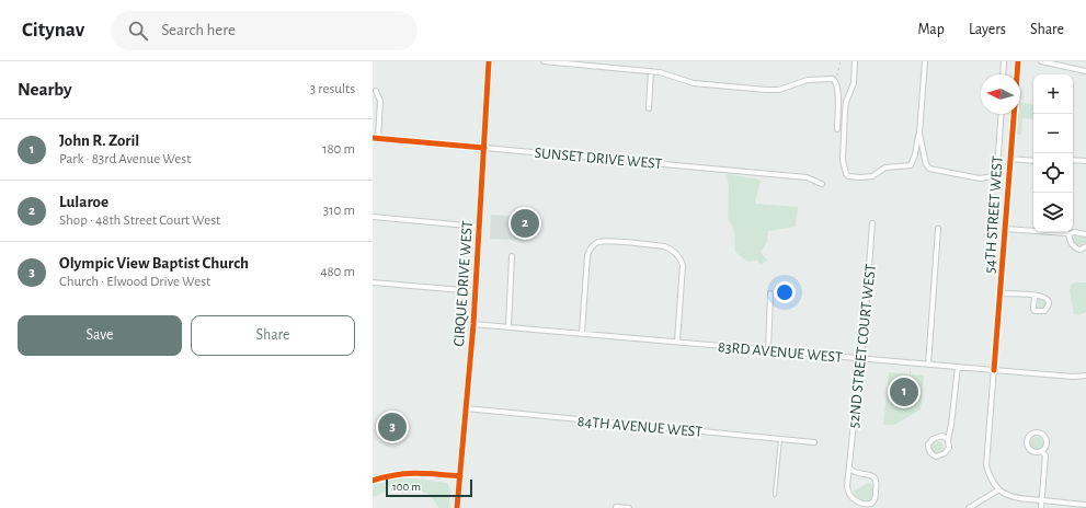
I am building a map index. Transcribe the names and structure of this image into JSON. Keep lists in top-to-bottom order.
{
  "streets": {
    "street": [
      "SUNSET DRIVE WEST",
      "54TH STREET WEST",
      "CIRQUE DRIVE WEST",
      "52ND STREET COURT WEST",
      "83RD AVENUE WEST",
      "84TH AVENUE WEST"
    ]
  },
  "crossings": [
    ["SUNSET DRIVE WEST", "CIRQUE DRIVE WEST"],
    ["54TH STREET WEST", "83RD AVENUE WEST"],
    ["CIRQUE DRIVE WEST", "83RD AVENUE WEST"],
    ["CIRQUE DRIVE WEST", "84TH AVENUE WEST"],
    ["52ND STREET COURT WEST", "83RD AVENUE WEST"]
  ],
  "scale_bar": "100 m",
  "north": "left",
  "page": {
    "header": "Citynav",
    "search": "Search here",
    "nav": ["Map", "Layers", "Share"],
    "heading": ["Nearby", "3 results"],
    "map_buttons": ["+", "−"],
    "list": [
      {
        "mark": "1",
        "name": "John R. Zoril",
        "note": "Park · 83rd Avenue West",
        "value": "180 m"
      },
      {
        "mark": "2",
        "name": "Lularoe",
        "note": "Shop · 48th Street Court West",
        "value": "310 m"
      },
      {
        "mark": "3",
        "name": "Olympic View Baptist Church",
        "note": "Church · Elwood Drive West",
        "value": "480 m"
      }
    ],
    "pins": ["2", "1", "3"],
    "buttons": ["Save", "Share"],
    "scale": "100 m"
  }
}
